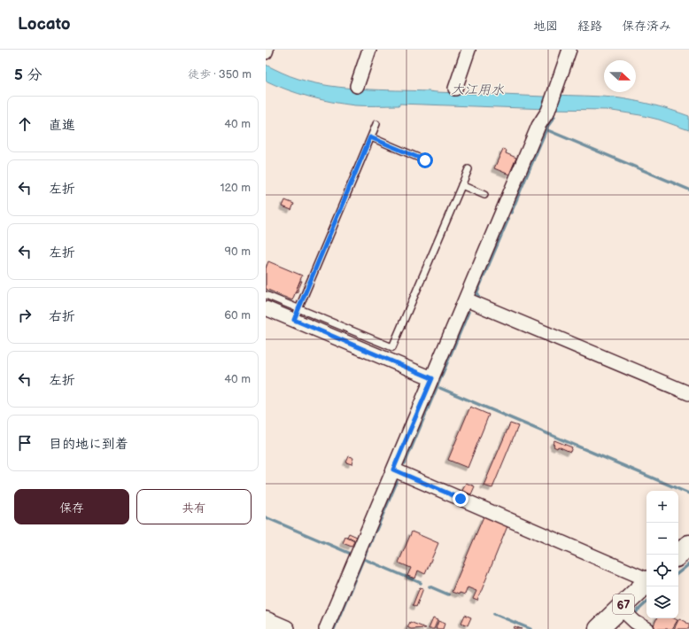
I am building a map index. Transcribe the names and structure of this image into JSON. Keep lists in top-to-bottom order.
{
  "streets": {
    "main road": ["67"]
  },
  "water": ["大江用水"],
  "north": "right",
  "page": {
    "header": "Locato",
    "nav": ["地図", "経路", "保存済み"],
    "heading": ["5 分", "徒歩 · 350 m"],
    "list": [
      ["直進", "40 m"],
      ["左折", "120 m"],
      ["左折", "90 m"],
      ["右折", "60 m"],
      ["左折", "40 m"],
      "目的地に到着"
    ],
    "buttons": ["保存", "共有"],
    "map_buttons": ["+", "−"]
  }
}
